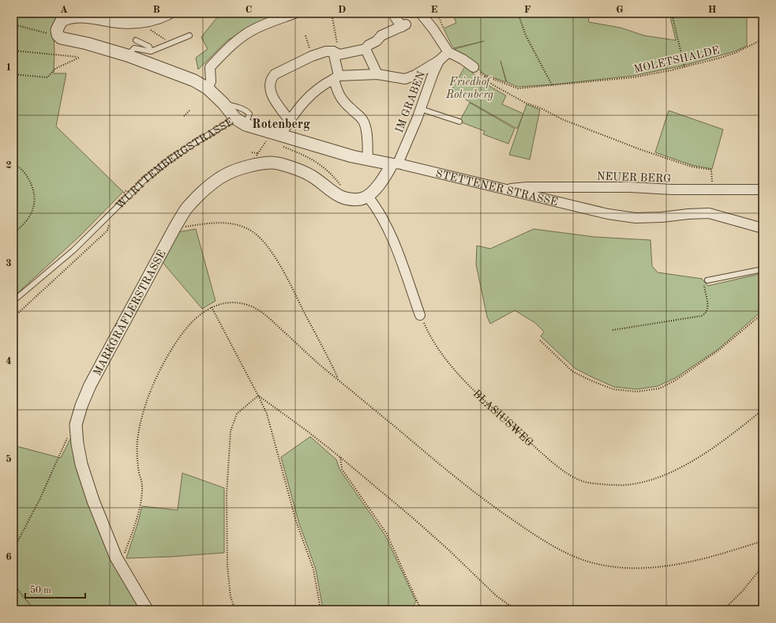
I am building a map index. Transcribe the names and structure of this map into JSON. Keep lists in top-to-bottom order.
{
  "streets": {
    "street": [
      "IM GRABEN",
      "WÜRTTEMBERGSTRASSE",
      "NEUER BERG",
      "STETTENER STRASSE",
      "MARKGRÄFLERSTRASSE"
    ],
    "path": ["MOLETSHALDE", "BLASIUSWEG"]
  },
  "crossings": [
    ["IM GRABEN", "STETTENER STRASSE"],
    ["WÜRTTEMBERGSTRASSE", "STETTENER STRASSE"],
    ["NEUER BERG", "STETTENER STRASSE"]
  ],
  "districts": ["Rotenberg"],
  "parks": ["Friedhof Rotenberg"],
  "scale_bar": "50 m",
  "grid": {
    "columns": [
      "A",
      "B",
      "C",
      "D",
      "E",
      "F",
      "G",
      "H"
    ],
    "rows": [
      "1",
      "2",
      "3",
      "4",
      "5",
      "6"
    ]
  }
}
